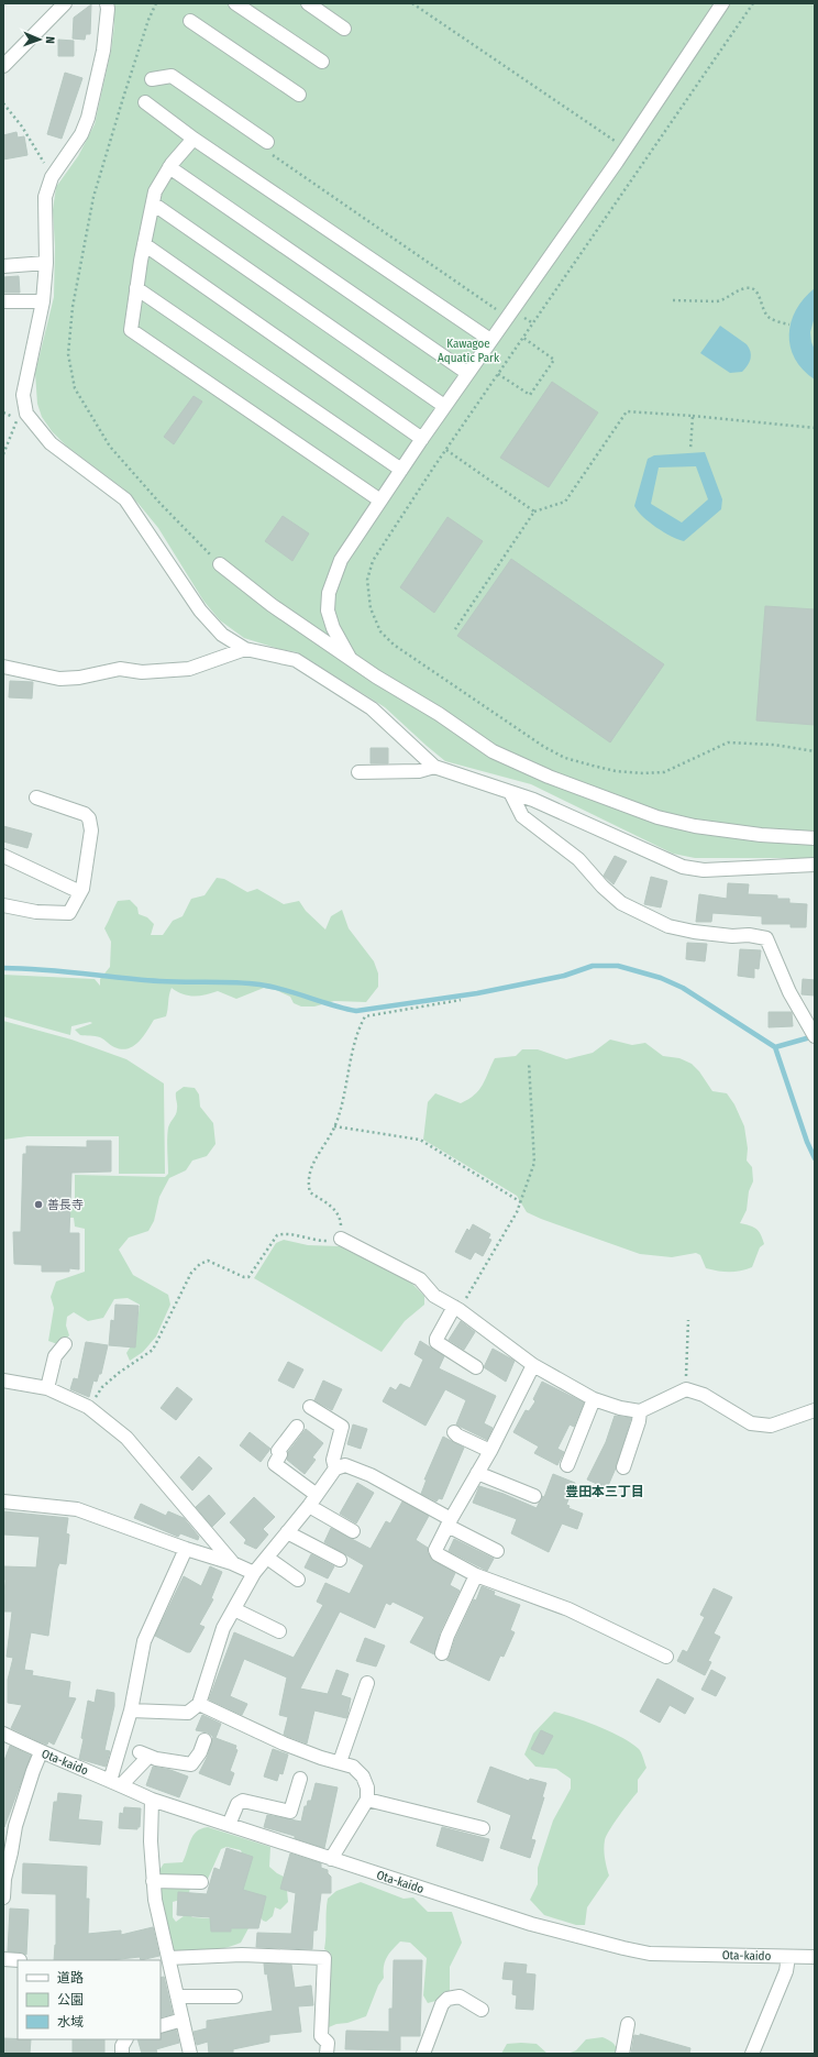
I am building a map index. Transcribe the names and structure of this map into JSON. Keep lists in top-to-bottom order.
{
  "streets": {
    "street": ["Ota-kaido"]
  },
  "districts": ["豊田本三丁目"],
  "parks": ["Kawagoe Aquatic Park"],
  "places": ["善長寺"],
  "legend": ["道路", "公園", "水域"],
  "north": "right"
}
